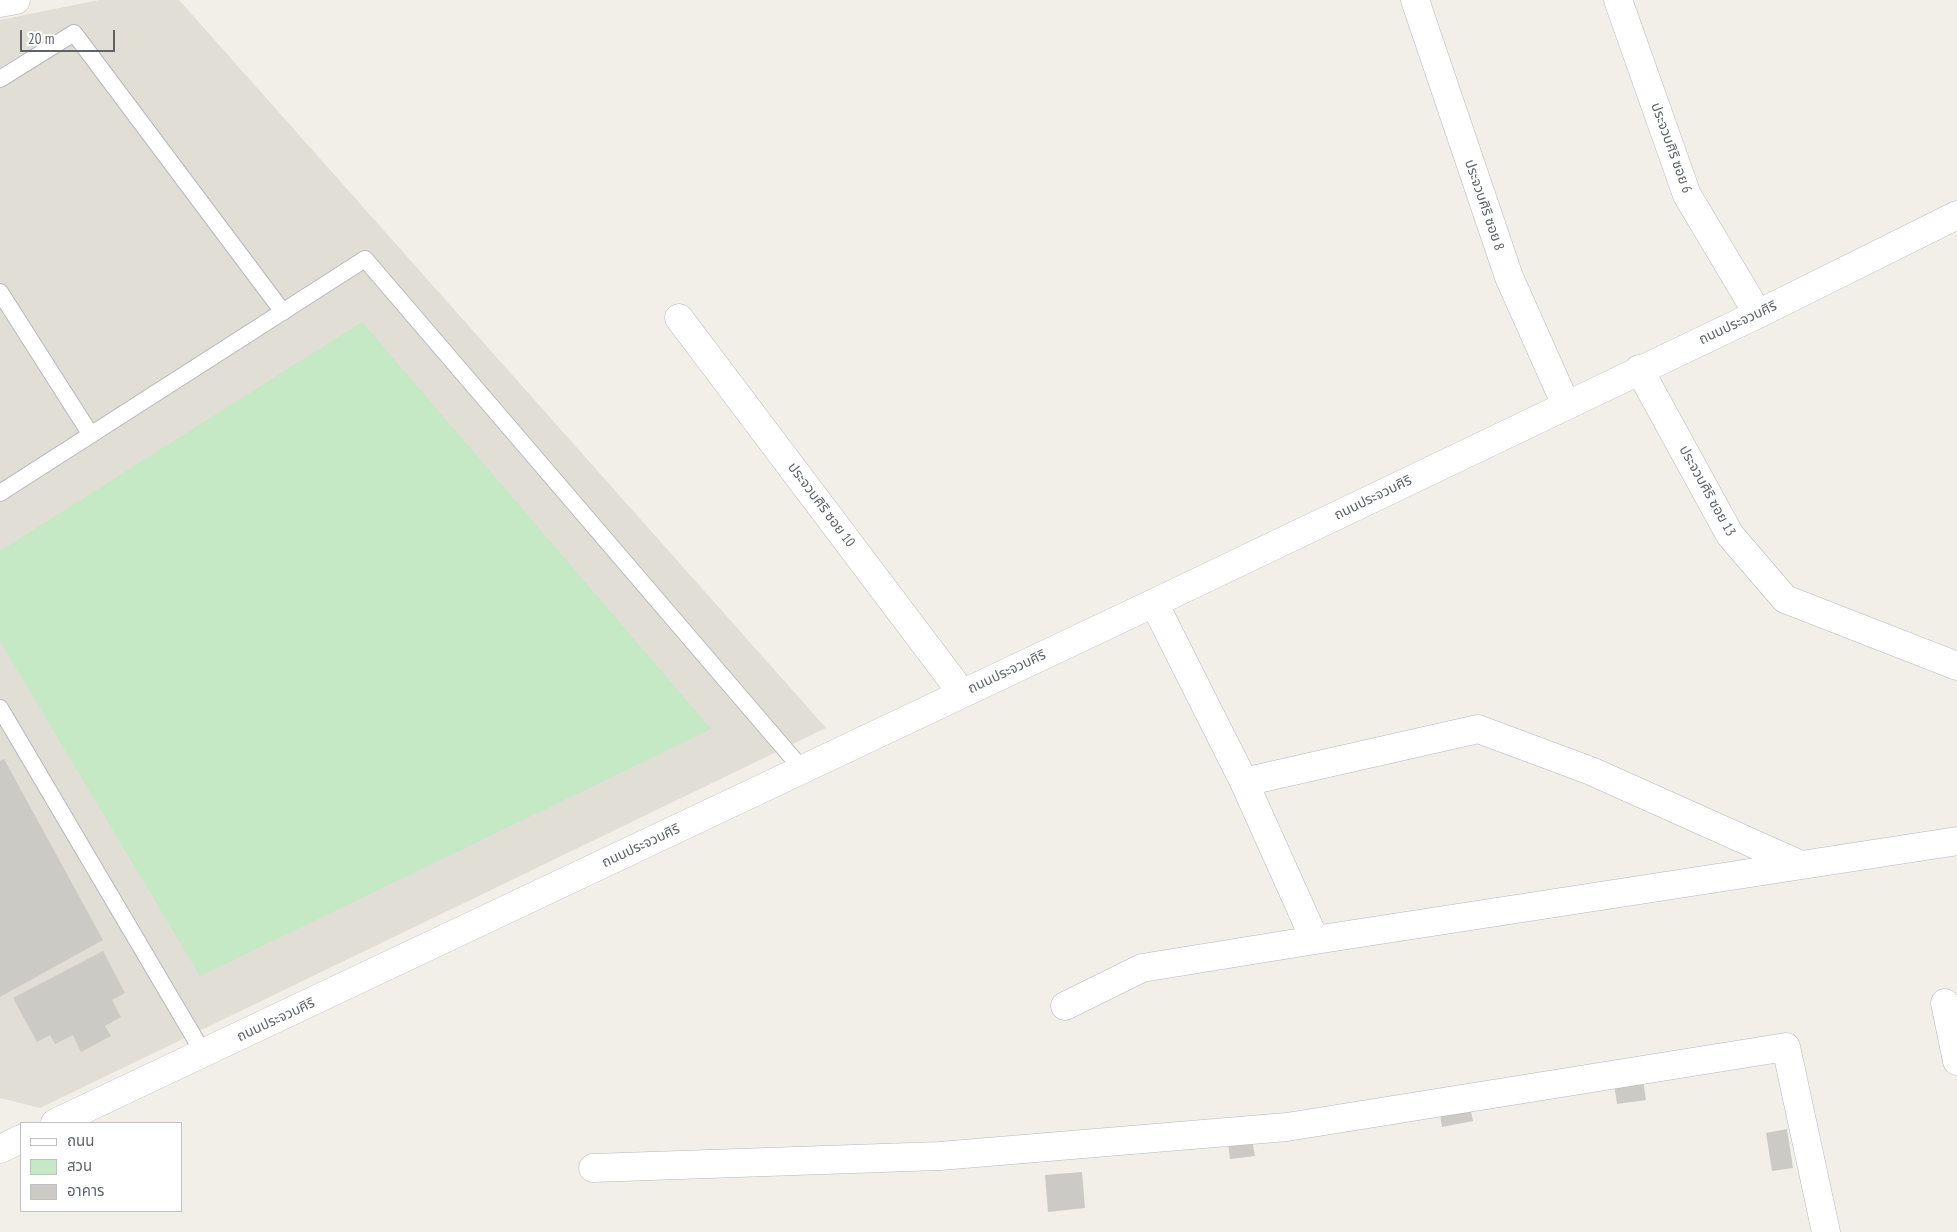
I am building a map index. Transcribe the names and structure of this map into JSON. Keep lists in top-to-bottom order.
{
  "streets": {
    "street": [
      "ประจวบศิริ ซอย 6",
      "ประจวบศิริ ซอย 8",
      "ถนนประจวบศิริ",
      "ประจวบศิริ ซอย 13",
      "ประจวบศิริ ซอย 10"
    ]
  },
  "crossings": [
    ["ประจวบศิริ ซอย 6", "ถนนประจวบศิริ"],
    ["ประจวบศิริ ซอย 8", "ถนนประจวบศิริ"],
    ["ถนนประจวบศิริ", "ประจวบศิริ ซอย 13"],
    ["ถนนประจวบศิริ", "ประจวบศิริ ซอย 10"]
  ],
  "legend": ["ถนน", "สวน", "อาคาร"],
  "scale_bar": "20 m"
}
